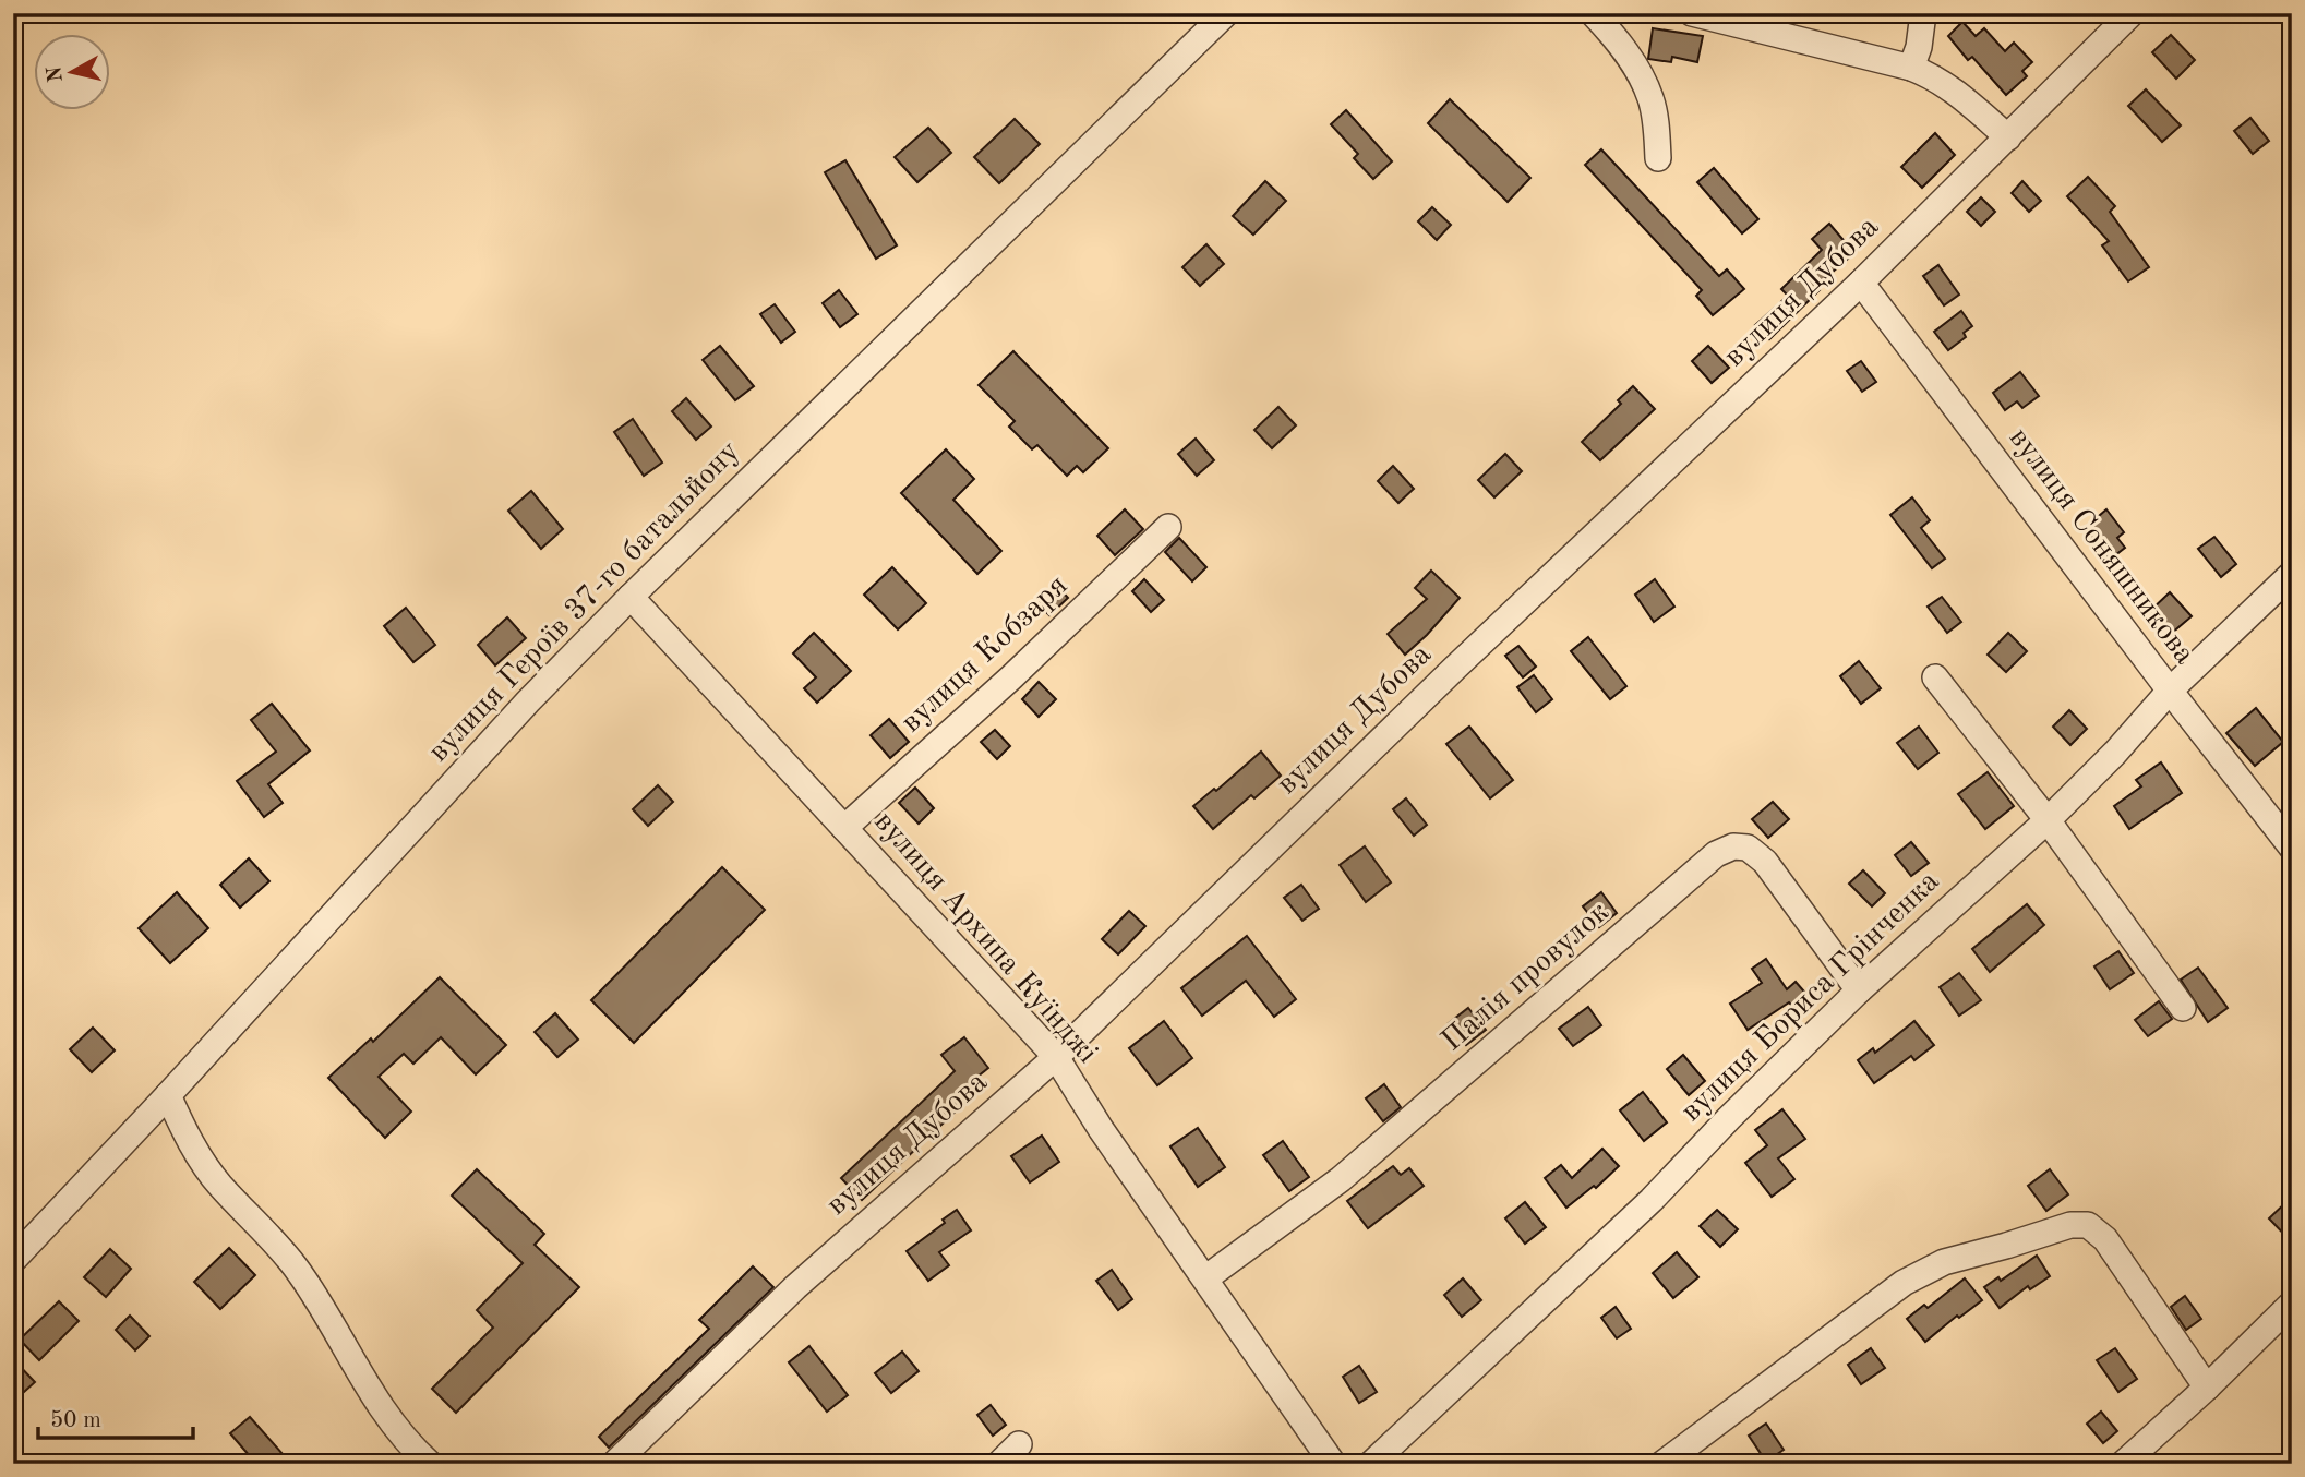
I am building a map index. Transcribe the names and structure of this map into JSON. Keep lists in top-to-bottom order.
{
  "streets": {
    "street": [
      "вулиця Дубова",
      "вулиця Соняшникова",
      "вулиця Героїв 37-го батальйону",
      "вулиця Кобзаря",
      "вулиця Архипа Куїнджі",
      "Палія провулок",
      "вулиця Бориса Грінченка"
    ]
  },
  "crossings": [
    ["вулиця Дубова", "вулиця Соняшникова"],
    ["вулиця Дубова", "вулиця Архипа Куїнджі"],
    ["вулиця Соняшникова", "вулиця Бориса Грінченка"],
    ["вулиця Героїв 37-го батальйону", "вулиця Архипа Куїнджі"],
    ["вулиця Кобзаря", "вулиця Архипа Куїнджі"],
    ["вулиця Архипа Куїнджі", "Палія провулок"],
    ["Палія провулок", "вулиця Бориса Грінченка"]
  ],
  "scale_bar": "50 m",
  "north": "left"
}
